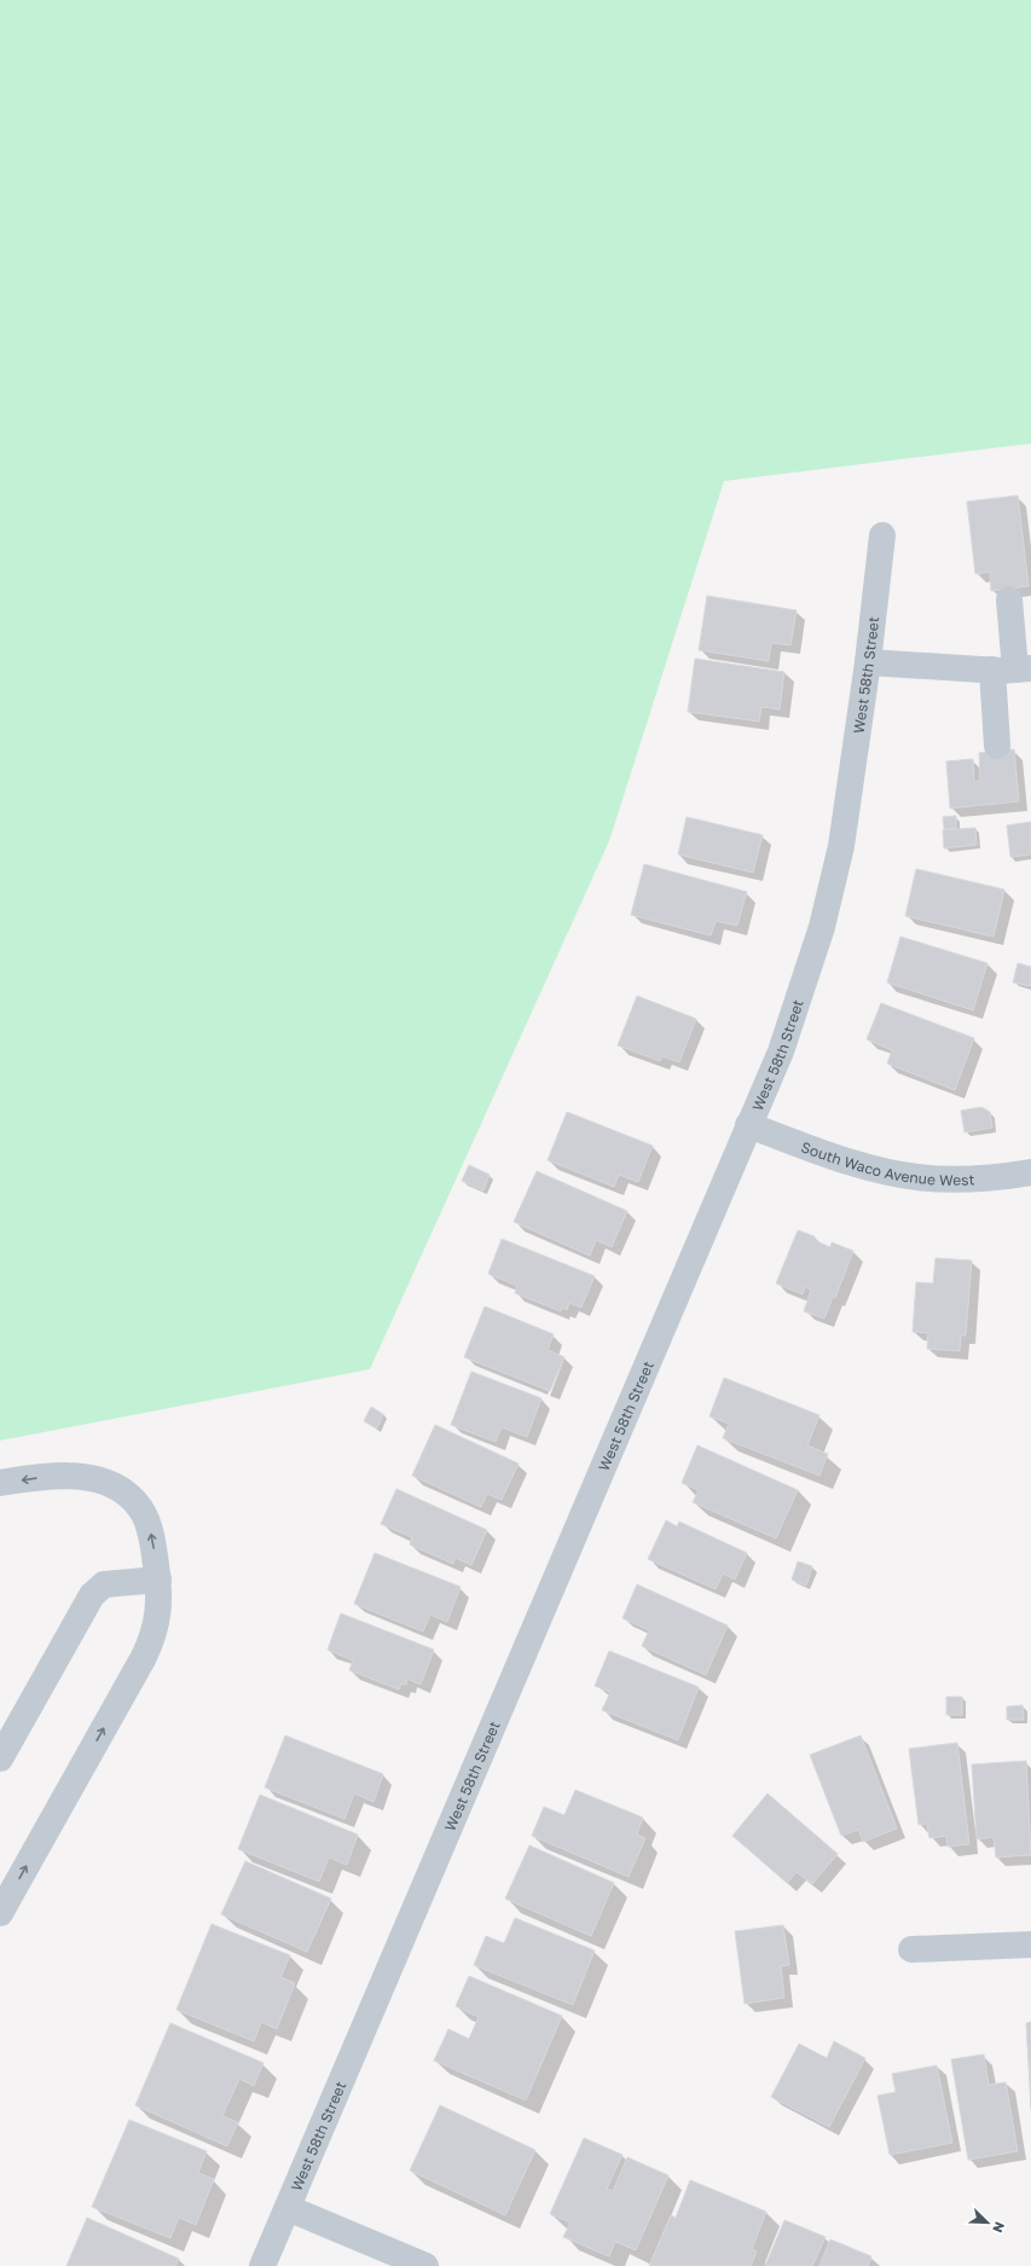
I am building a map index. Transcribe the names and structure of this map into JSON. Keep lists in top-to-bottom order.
{
  "streets": {
    "street": ["West 58th Street", "South Waco Avenue West"]
  },
  "crossings": [
    ["West 58th Street", "South Waco Avenue West"]
  ],
  "north": "bottom right"
}
